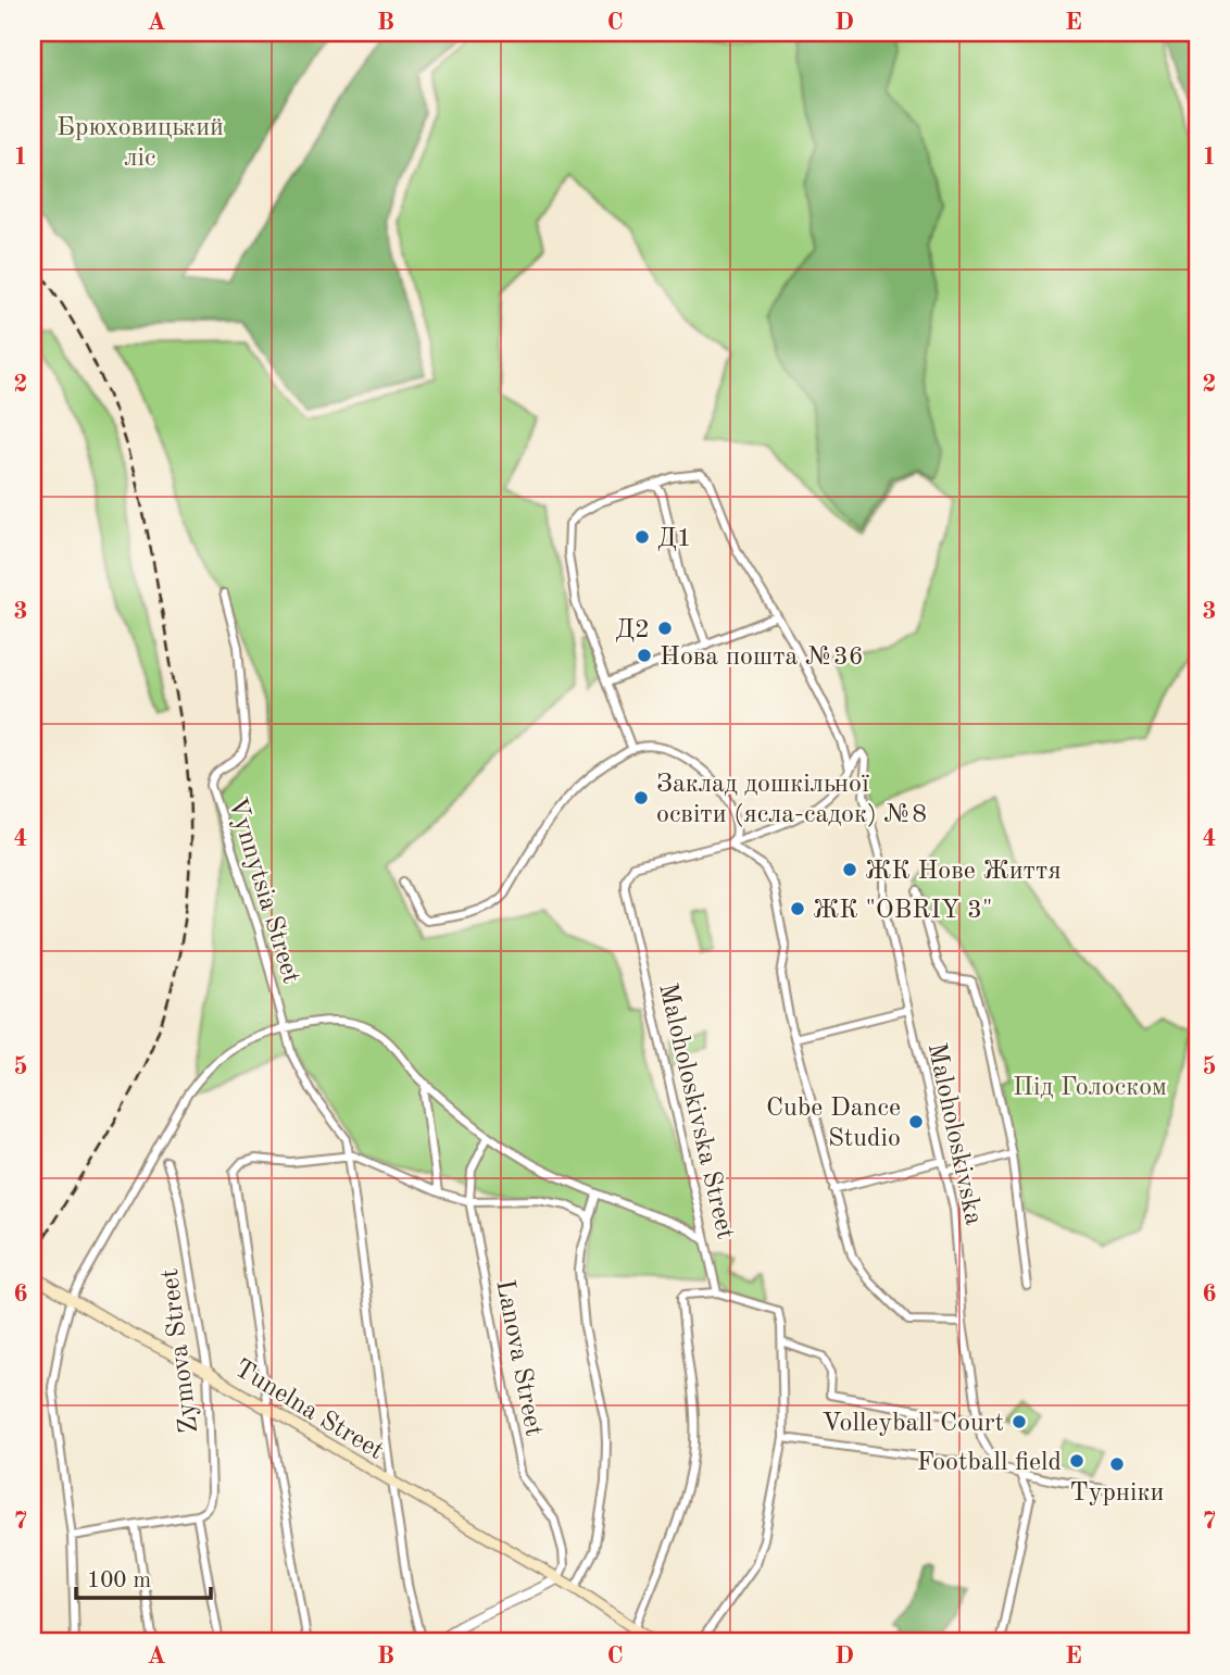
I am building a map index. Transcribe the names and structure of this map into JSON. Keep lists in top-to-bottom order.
{
  "streets": {
    "main road": ["Tunelna Street"],
    "street": [
      "Vynnytsia Street",
      "Maloholoskivska Street",
      "Maloholoskivska",
      "Zymova Street",
      "Lanova Street"
    ]
  },
  "crossings": [
    ["Vynnytsia Street", "Tunelna Street"],
    ["Zymova Street", "Tunelna Street"],
    ["Lanova Street", "Tunelna Street"]
  ],
  "parks": ["Брюховицький ліс", "Під Голоском"],
  "places": [
    "Д1",
    "Д2",
    "Нова пошта №36",
    "Заклад дошкільної освіти (ясла-садок) №8",
    "ЖК Нове Життя",
    "ЖК \"OBRIY 3\"",
    "Cube Dance Studio",
    "Volleyball Court",
    "Football field",
    "Турніки"
  ],
  "scale_bar": "100 m",
  "grid": {
    "columns": [
      "A",
      "B",
      "C",
      "D",
      "E"
    ],
    "rows": [
      "1",
      "2",
      "3",
      "4",
      "5",
      "6",
      "7"
    ]
  }
}
